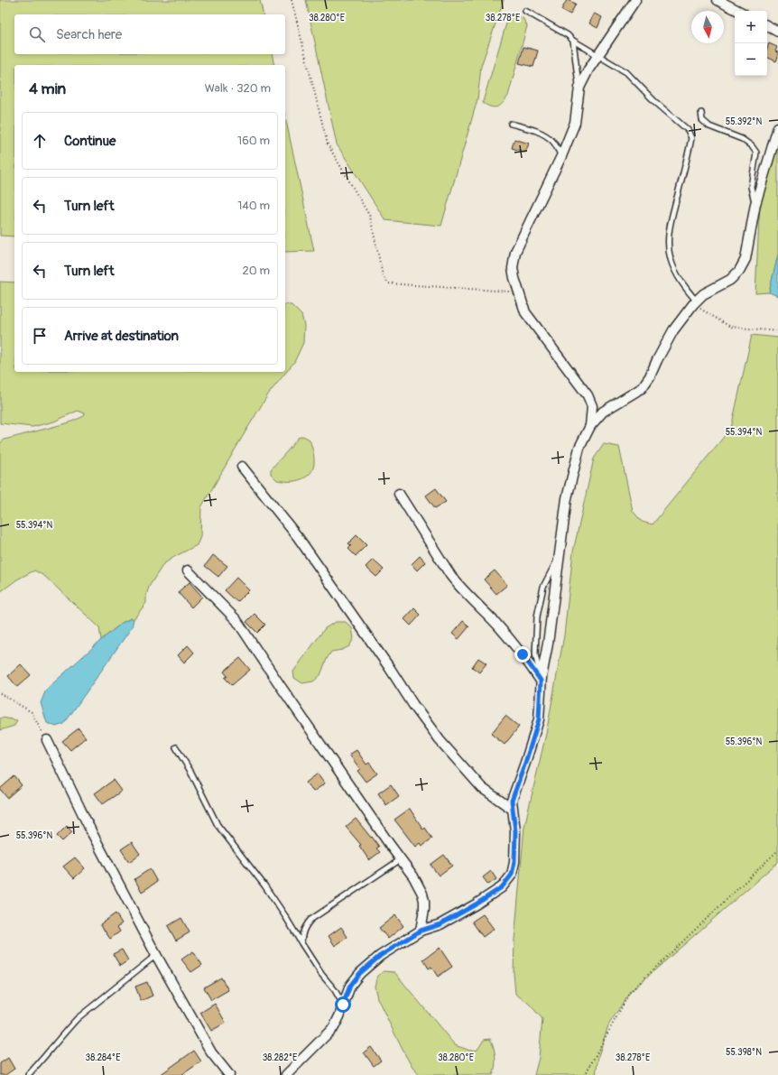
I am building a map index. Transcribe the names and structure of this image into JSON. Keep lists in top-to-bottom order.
{
  "north": "bottom",
  "page": {
    "map_buttons": ["+", "−"],
    "search": "Search here",
    "heading": ["4 min", "Walk · 320 m"],
    "list": [
      ["Continue", "160 m"],
      ["Turn left", "140 m"],
      ["Turn left", "20 m"],
      "Arrive at destination"
    ]
  },
  "coordinates": [
    "38.280°E",
    "38.278°E",
    "55.392°N",
    "55.394°N",
    "55.396°N",
    "55.398°N",
    "38.284°E",
    "38.282°E"
  ]
}
